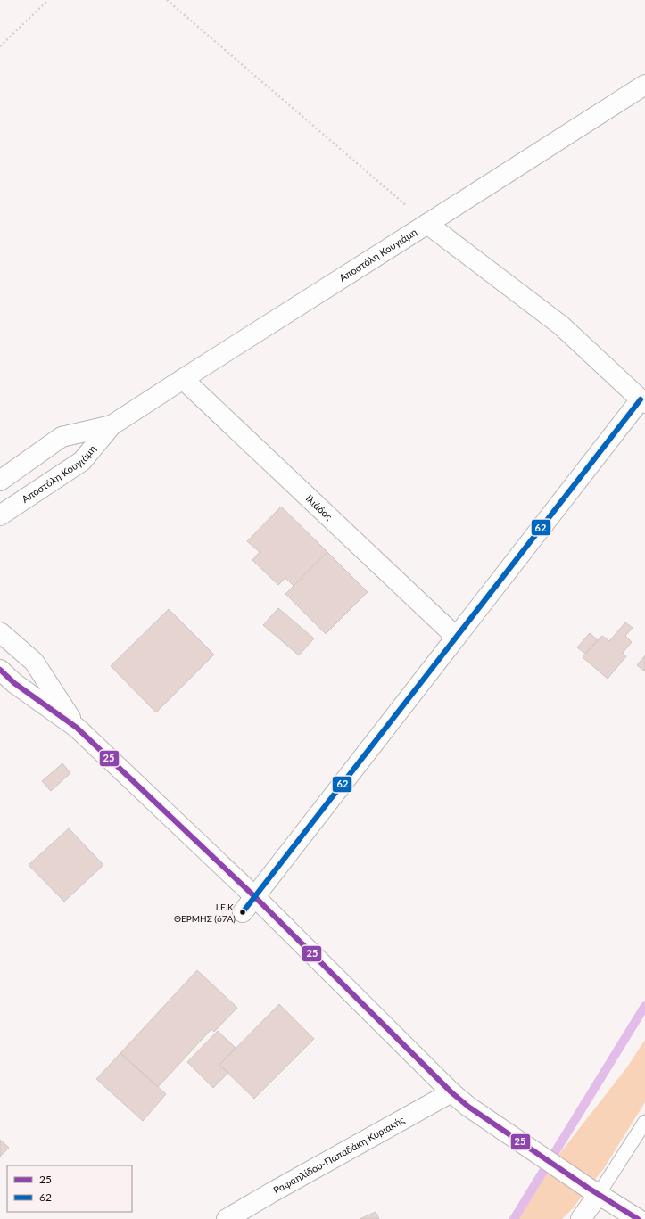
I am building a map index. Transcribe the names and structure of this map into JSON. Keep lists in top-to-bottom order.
{
  "streets": {
    "street": ["Αποστόλη Κουγιάμη", "Ιλιάδος", "Ραφαηλίδου-Παπαδάκη Κυριακής"]
  },
  "crossings": [
    ["Αποστόλη Κουγιάμη", "Ιλιάδος"]
  ],
  "places": ["Ι.Ε.Κ. ΘΕΡΜΗΣ (67Α)"],
  "lines": ["transit line 62", "transit line 25"],
  "legend": ["25", "62"]
}
